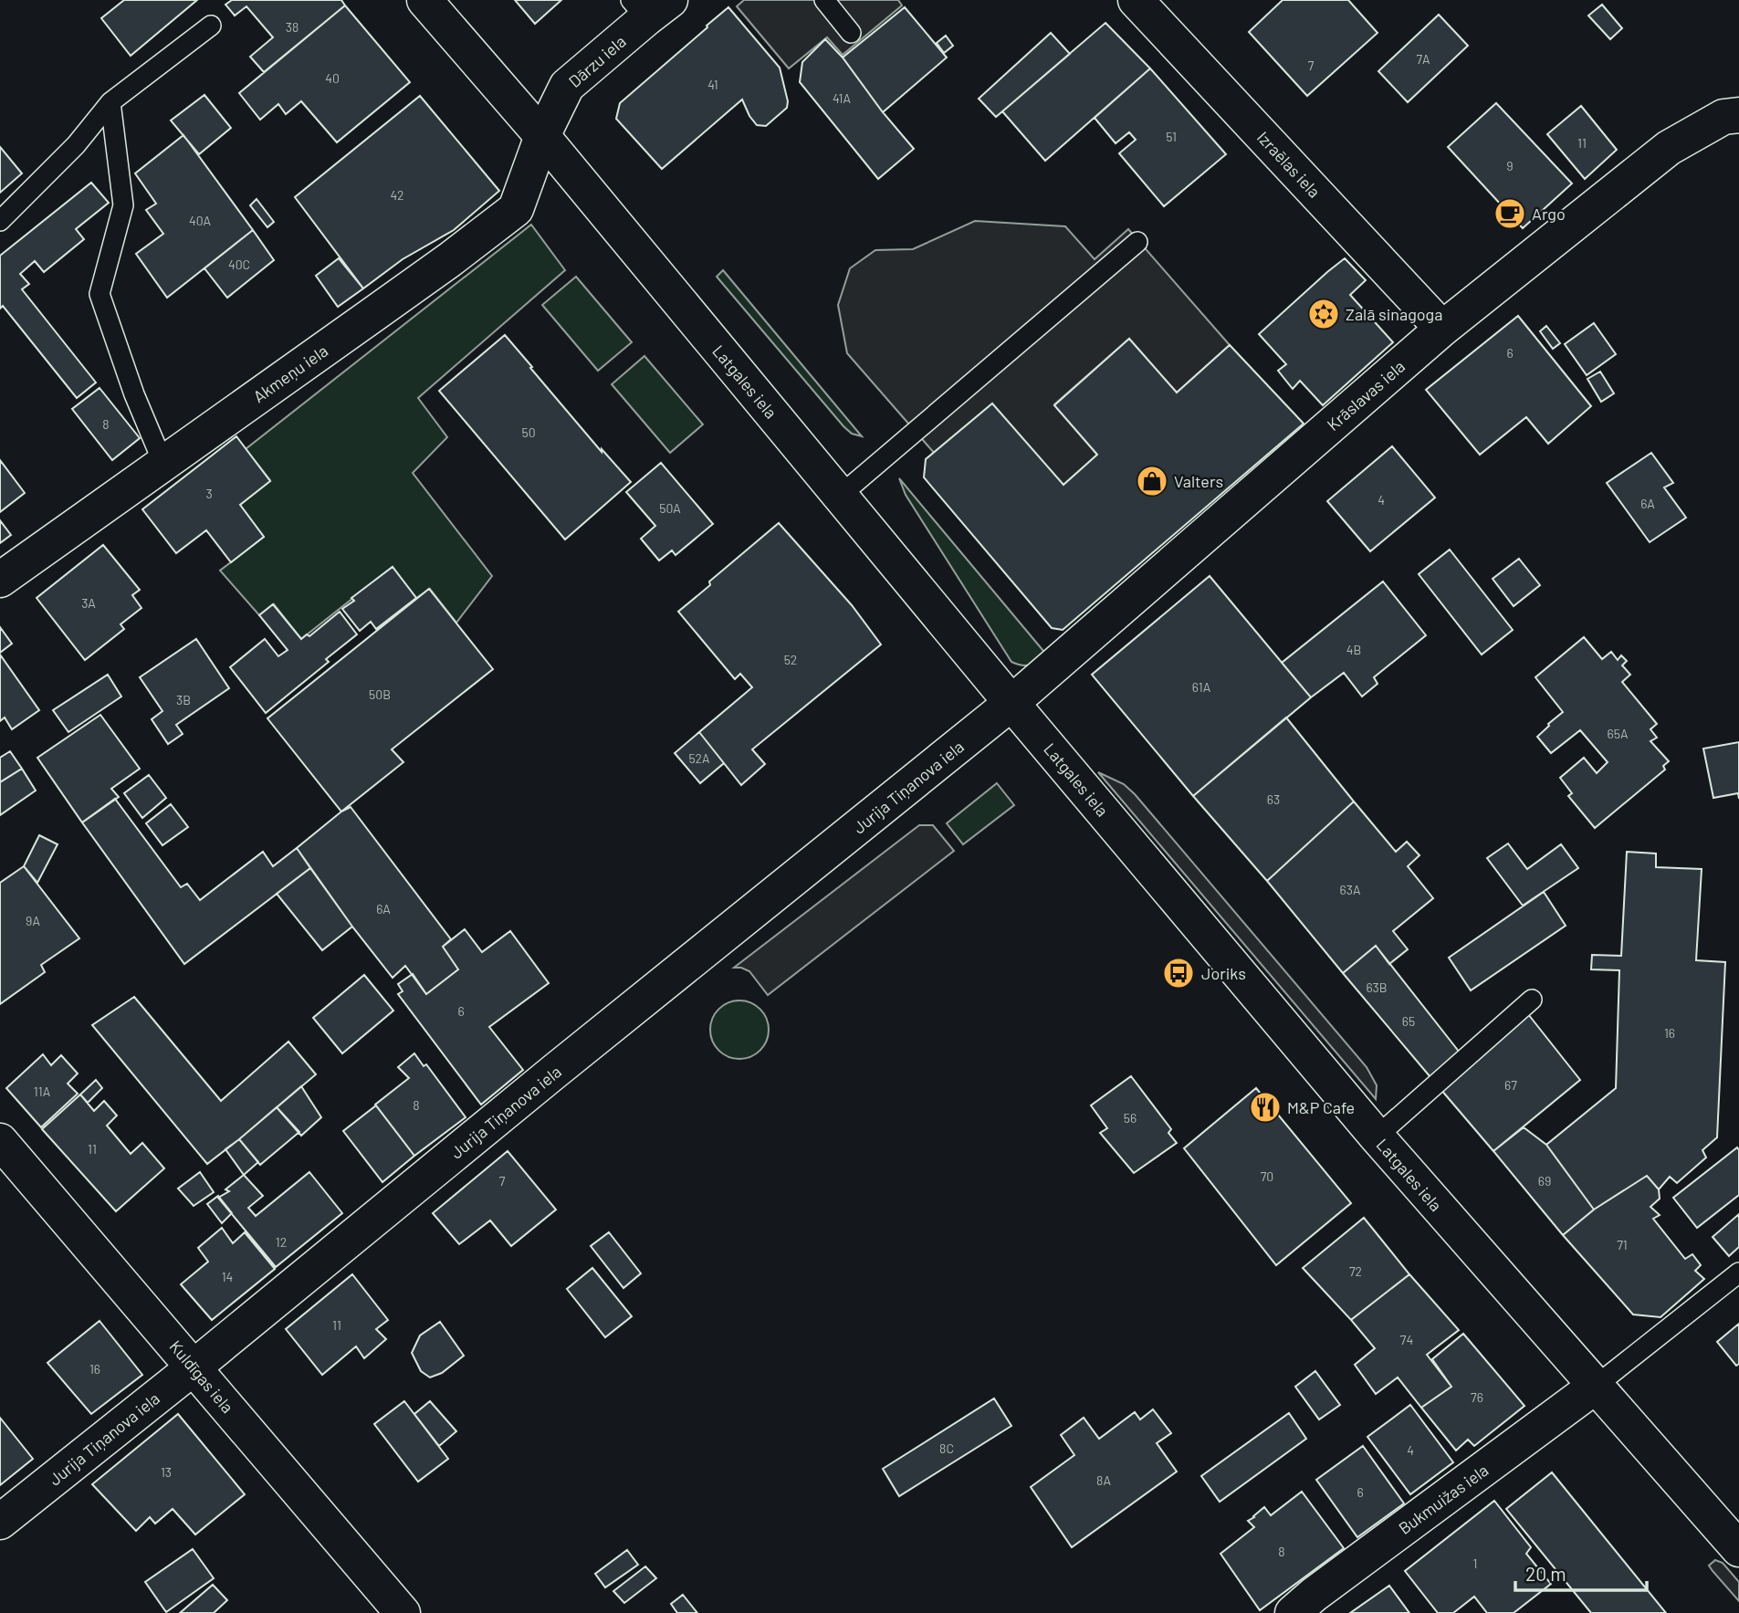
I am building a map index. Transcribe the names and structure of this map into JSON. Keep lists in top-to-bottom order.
{
  "streets": {
    "street": [
      "Dārzu iela",
      "Izraēlas iela",
      "Akmeņu iela",
      "Latgales iela",
      "Krāslavas iela",
      "Jurija Tiņanova iela",
      "Kuldīgas iela",
      "Bukmuižas iela"
    ]
  },
  "crossings": [
    ["Dārzu iela", "Akmeņu iela"],
    ["Dārzu iela", "Latgales iela"],
    ["Izraēlas iela", "Krāslavas iela"],
    ["Akmeņu iela", "Latgales iela"],
    ["Latgales iela", "Krāslavas iela"],
    ["Latgales iela", "Jurija Tiņanova iela"],
    ["Latgales iela", "Bukmuižas iela"],
    ["Krāslavas iela", "Jurija Tiņanova iela"],
    ["Jurija Tiņanova iela", "Kuldīgas iela"]
  ],
  "places": {
    "cafe": ["Argo"],
    "synagogue": ["Zalā sinagoga"],
    "shop": ["Valters"],
    "bus stop": ["Joriks"],
    "restaurant": ["M&P Cafe"]
  },
  "house_numbers": [
    "38",
    "7A",
    "7",
    "40",
    "41",
    "41A",
    "51",
    "11",
    "9",
    "42",
    "40A",
    "40C",
    "6",
    "8",
    "50",
    "3",
    "4",
    "6A",
    "50A",
    "3A",
    "4B",
    "52",
    "61A",
    "50B",
    "3B",
    "65A",
    "52A",
    "63",
    "63A",
    "6A",
    "9A",
    "63B",
    "6",
    "65",
    "16",
    "67",
    "11A",
    "8",
    "56",
    "11",
    "70",
    "7",
    "69",
    "12",
    "71",
    "72",
    "14",
    "11",
    "74",
    "16",
    "76",
    "8C",
    "4",
    "13",
    "8A",
    "6",
    "8",
    "1"
  ],
  "scale_bar": "20 m"
}
